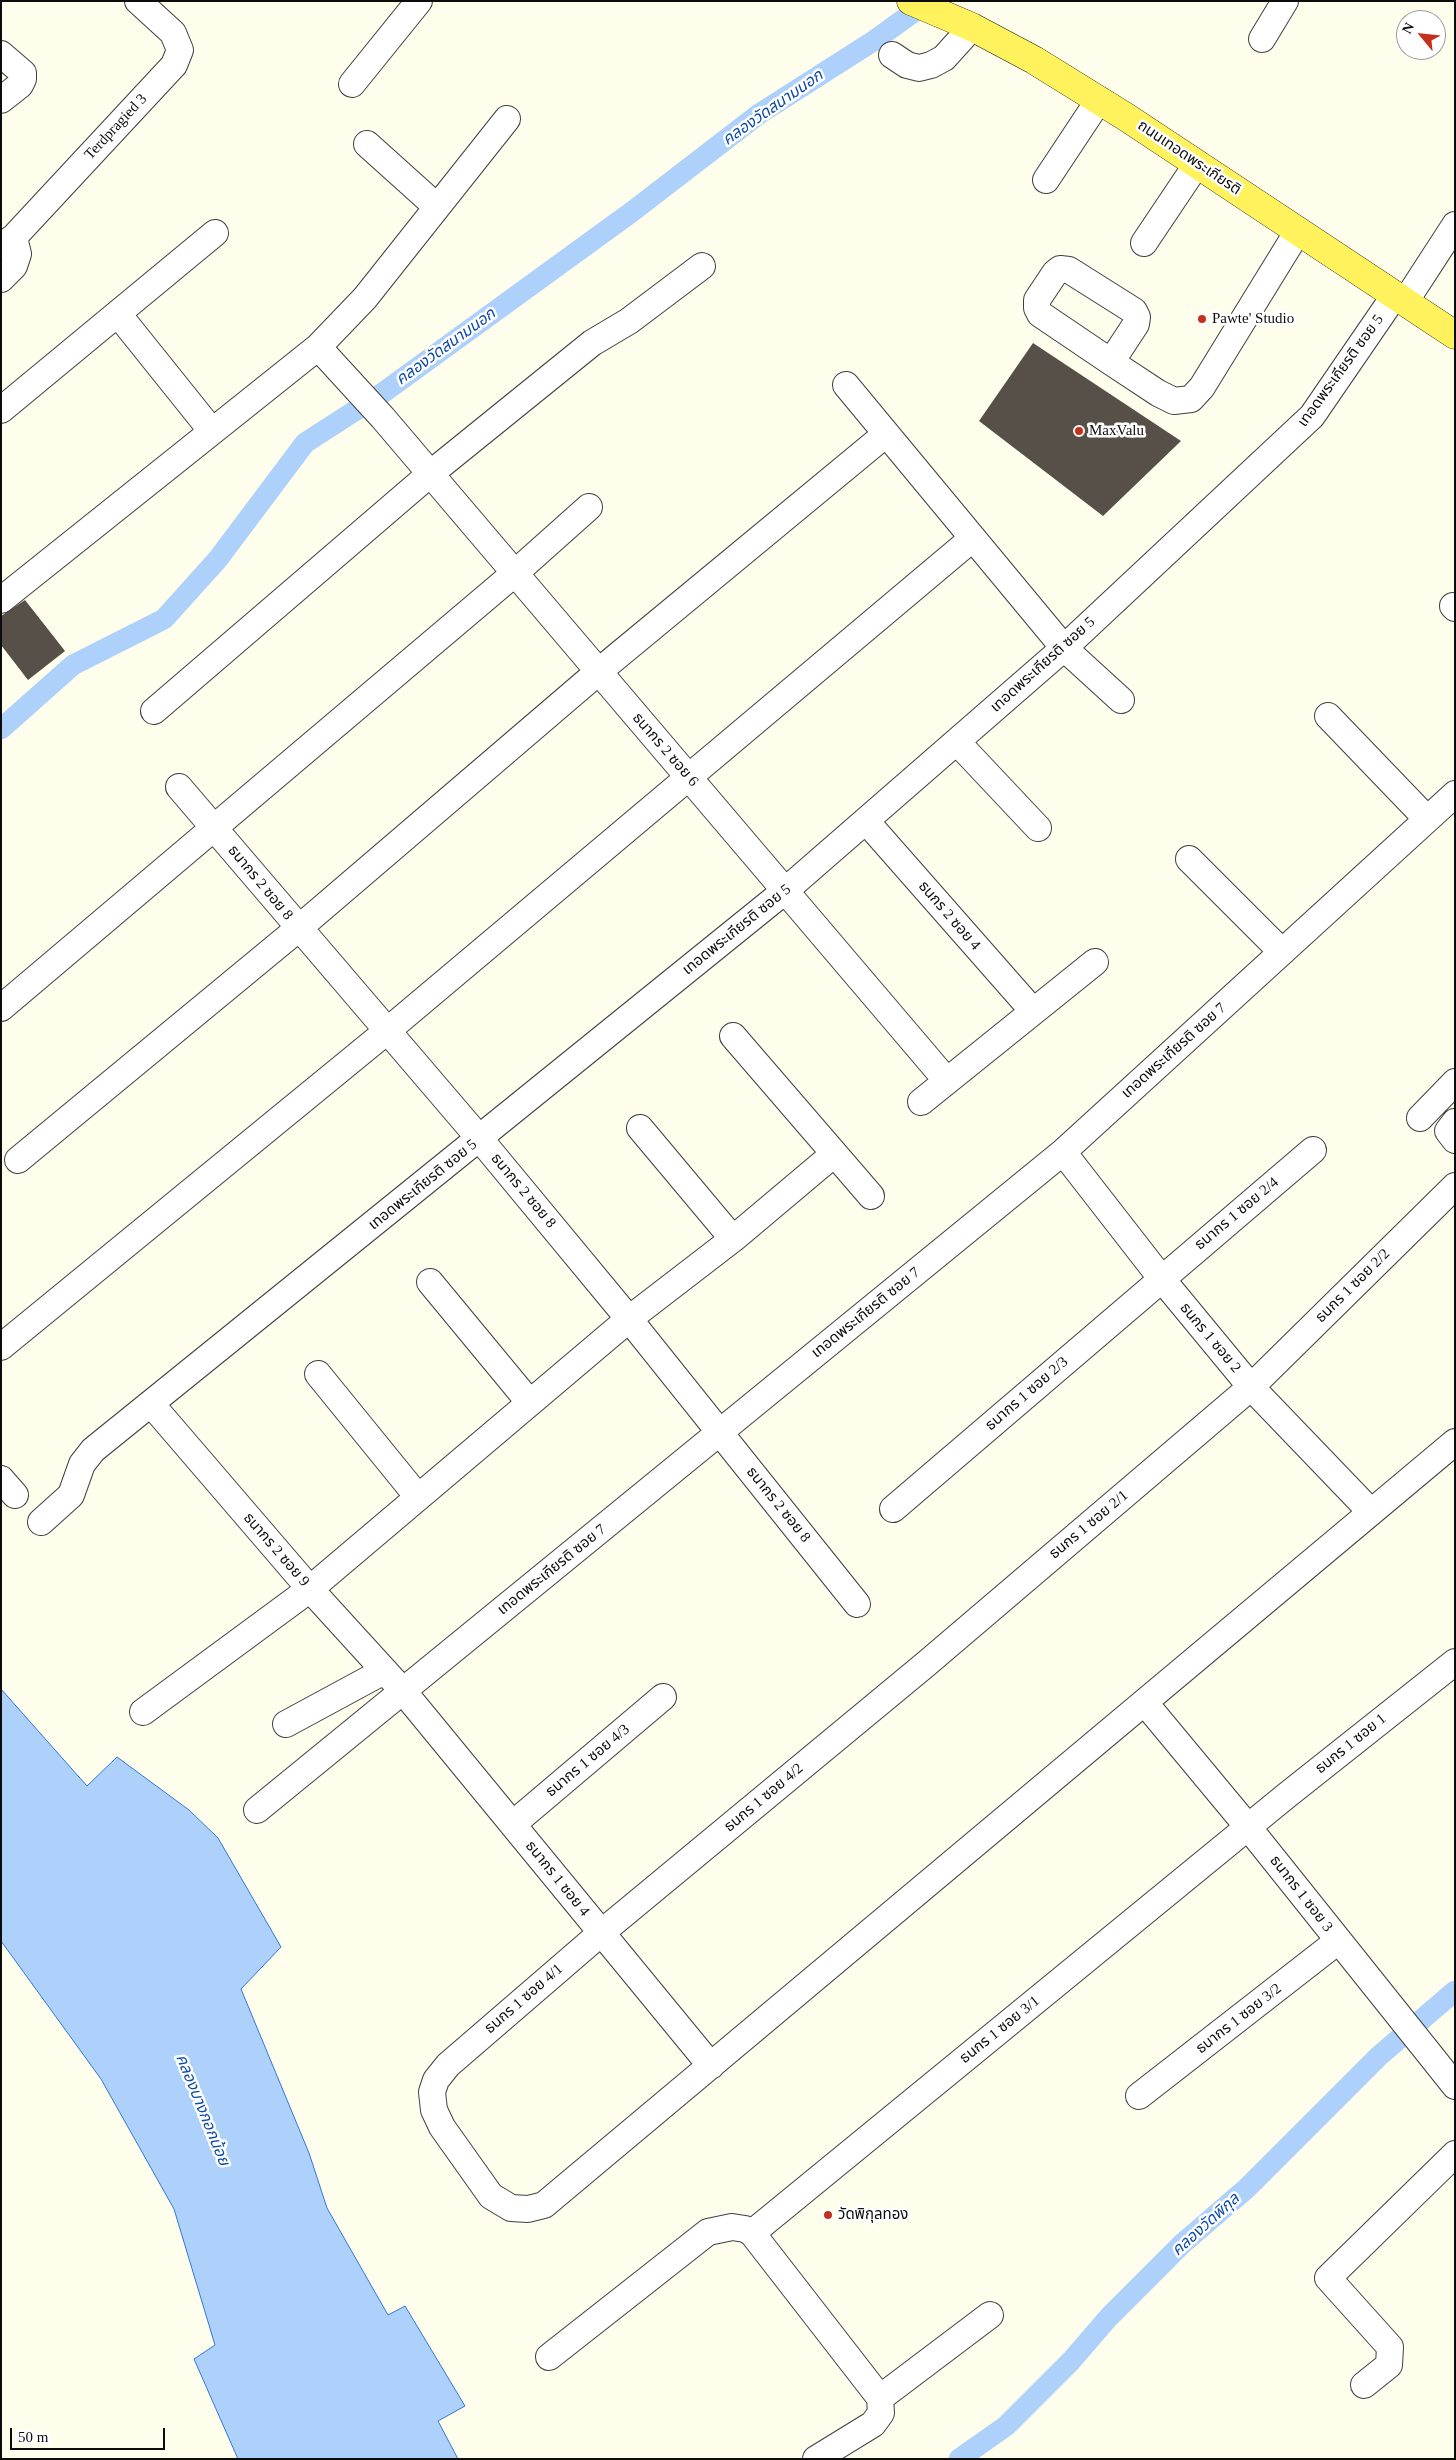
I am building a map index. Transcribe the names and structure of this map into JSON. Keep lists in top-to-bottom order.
{
  "streets": {
    "main road": ["ถนนเทอดพระเกียรติ"],
    "street": [
      "Terdpragied 3",
      "เทอดพระเกียรติ ซอย 5",
      "ธนากร 2 ซอย 6",
      "ธนากร 2 ซอย 8",
      "ธนกร 2 ซอย 4",
      "เทอดพระเกียรติ ซอย 7",
      "ธนากร 1 ซอย 2/4",
      "ธนกร 1 ซอย 2/2",
      "ธนกร 1 ซอย 2",
      "ธนากร 1 ซอย 2/3",
      "ธนกร 1 ซอย 2/1",
      "ธนากร 2 ซอย 9",
      "ธนกร 1 ซอย 1",
      "ธนากร 1 ซอย 4/3",
      "ธนกร 1 ซอย 4/2",
      "ธนากร 1 ซอย 4",
      "ธนากร 1 ซอย 3",
      "ธนกร 1 ซอย 4/1",
      "ธนากร 1 ซอย 3/2",
      "ธนกร 1 ซอย 3/1"
    ]
  },
  "crossings": [
    ["ถนนเทอดพระเกียรติ", "เทอดพระเกียรติ ซอย 5"],
    ["เทอดพระเกียรติ ซอย 5", "ธนากร 2 ซอย 6"],
    ["เทอดพระเกียรติ ซอย 5", "ธนากร 2 ซอย 8"],
    ["เทอดพระเกียรติ ซอย 5", "ธนกร 2 ซอย 4"],
    ["เทอดพระเกียรติ ซอย 5", "ธนากร 2 ซอย 9"],
    ["ธนากร 2 ซอย 8", "เทอดพระเกียรติ ซอย 7"],
    ["เทอดพระเกียรติ ซอย 7", "ธนกร 1 ซอย 2"],
    ["เทอดพระเกียรติ ซอย 7", "ธนากร 2 ซอย 9"],
    ["เทอดพระเกียรติ ซอย 7", "ธนากร 1 ซอย 4"],
    ["ธนากร 1 ซอย 2/4", "ธนกร 1 ซอย 2"],
    ["ธนากร 1 ซอย 2/4", "ธนากร 1 ซอย 2/3"],
    ["ธนกร 1 ซอย 2/2", "ธนกร 1 ซอย 2"],
    ["ธนกร 1 ซอย 2/2", "ธนกร 1 ซอย 2/1"],
    ["ธนกร 1 ซอย 2", "ธนากร 1 ซอย 2/3"],
    ["ธนกร 1 ซอย 2", "ธนกร 1 ซอย 2/1"],
    ["ธนกร 1 ซอย 2", "ธนกร 1 ซอย 4/1"],
    ["ธนกร 1 ซอย 2/1", "ธนกร 1 ซอย 4/2"],
    ["ธนากร 2 ซอย 9", "ธนากร 1 ซอย 4"],
    ["ธนกร 1 ซอย 1", "ธนากร 1 ซอย 3"],
    ["ธนกร 1 ซอย 1", "ธนกร 1 ซอย 3/1"],
    ["ธนากร 1 ซอย 4/3", "ธนากร 1 ซอย 4"],
    ["ธนกร 1 ซอย 4/2", "ธนากร 1 ซอย 4"],
    ["ธนกร 1 ซอย 4/2", "ธนกร 1 ซอย 4/1"],
    ["ธนากร 1 ซอย 4", "ธนกร 1 ซอย 4/1"],
    ["ธนากร 1 ซอย 3", "ธนกร 1 ซอย 4/1"],
    ["ธนากร 1 ซอย 3", "ธนากร 1 ซอย 3/2"],
    ["ธนากร 1 ซอย 3", "ธนกร 1 ซอย 3/1"]
  ],
  "water": ["คลองวัดสนามนอก", "คลองบางกอกน้อย", "คลองวัดพิกุล"],
  "places": ["Pawte' Studio", "MaxValu", "วัดพิกุลทอง"],
  "scale_bar": "50 m",
  "north": "top left"
}
